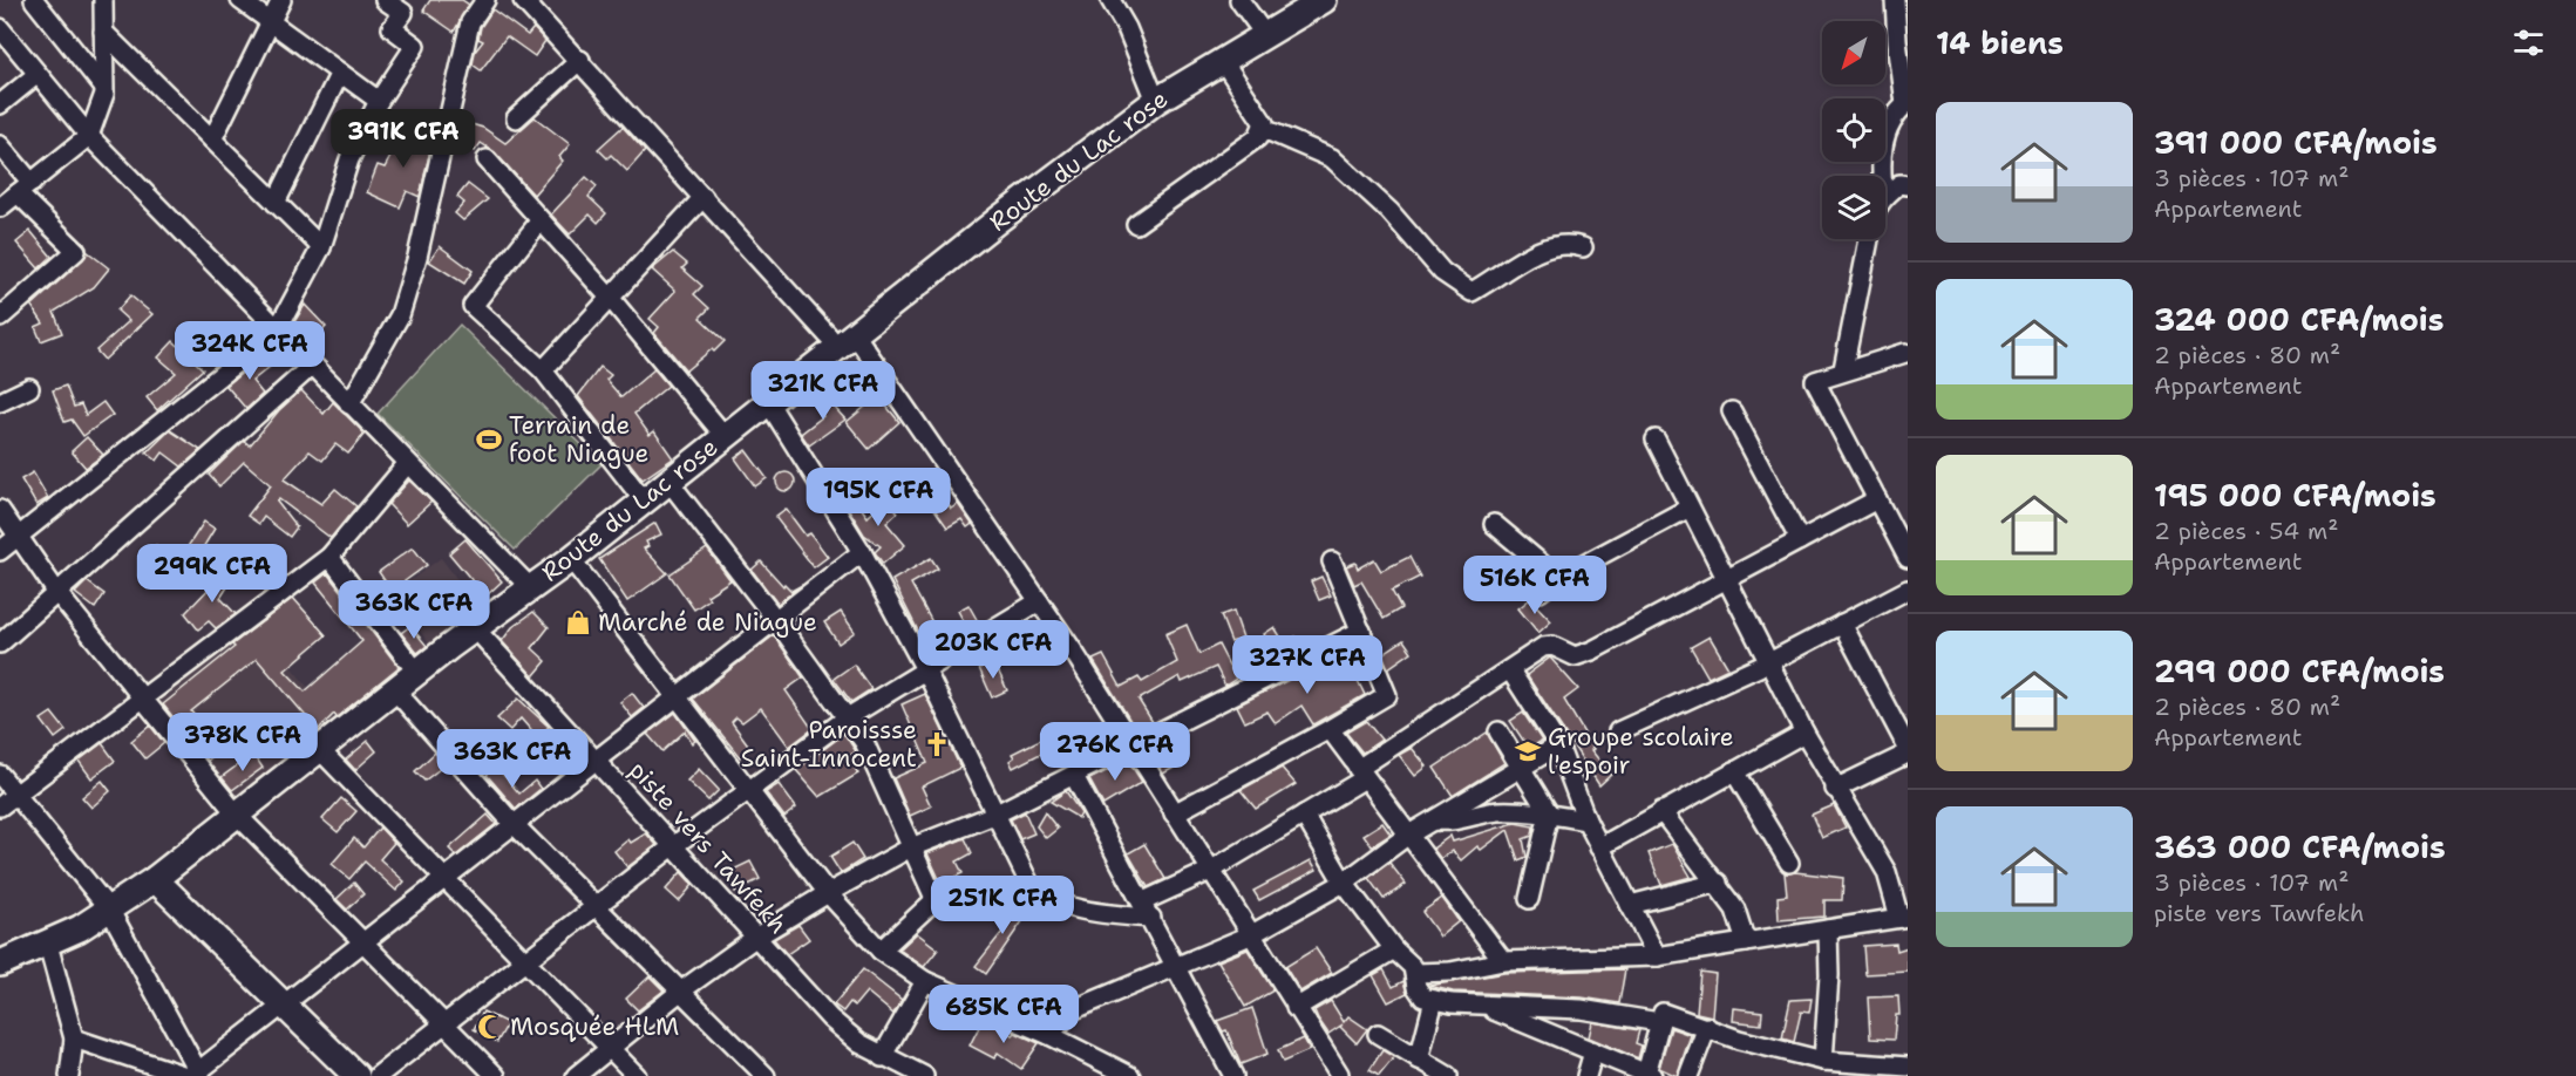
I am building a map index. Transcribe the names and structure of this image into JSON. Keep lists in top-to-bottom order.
{
  "streets": {
    "main road": ["Route du Lac rose"],
    "street": ["piste vers Tawfekh"]
  },
  "crossings": [
    ["Route du Lac rose", "piste vers Tawfekh"]
  ],
  "places": {
    "sports": ["Terrain de foot Niague"],
    "shop": ["Marché de Niague"],
    "church": ["Paroissse Saint-Innocent"],
    "school or university": ["Groupe scolaire l'espoir"],
    "mosque": ["Mosquée HLM"]
  },
  "north": "bottom left",
  "page": {
    "heading": "14 biens",
    "list": [
      {
        "name": "391 000 CFA/mois",
        "note": "3 pièces · 107 m² · Appartement"
      },
      {
        "name": "324 000 CFA/mois",
        "note": "2 pièces · 80 m² · Appartement"
      },
      {
        "name": "195 000 CFA/mois",
        "note": "2 pièces · 54 m² · Appartement"
      },
      {
        "name": "299 000 CFA/mois",
        "note": "2 pièces · 80 m² · Appartement"
      },
      {
        "name": "363 000 CFA/mois",
        "note": "3 pièces · 107 m² · piste vers Tawfekh"
      }
    ],
    "price": [
      "391K CFA",
      "324K CFA",
      "321K CFA",
      "195K CFA",
      "299K CFA",
      "516K CFA",
      "363K CFA",
      "203K CFA",
      "327K CFA",
      "378K CFA",
      "276K CFA",
      "363K CFA",
      "251K CFA",
      "685K CFA"
    ]
  }
}
